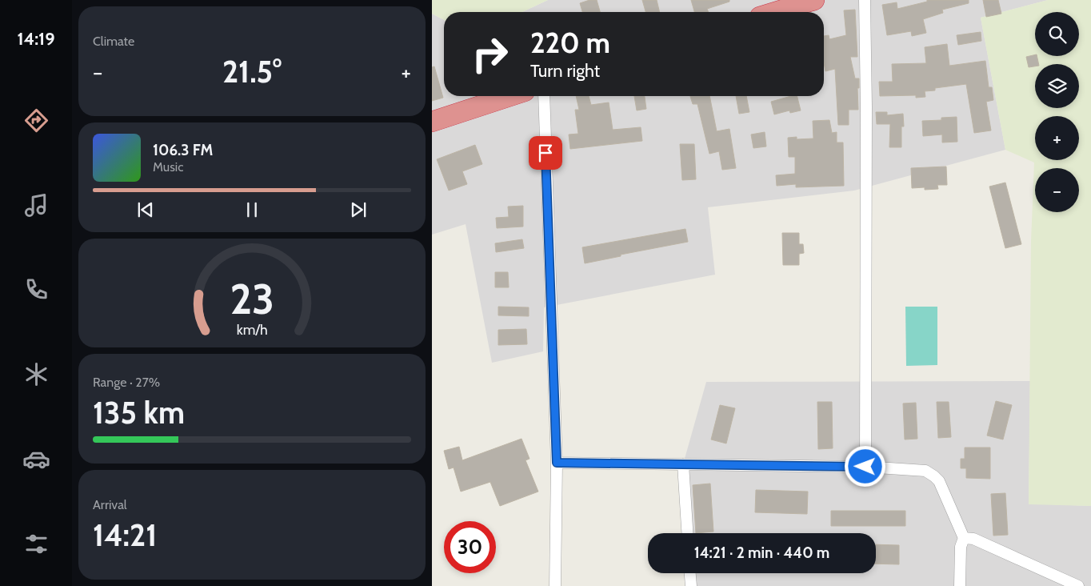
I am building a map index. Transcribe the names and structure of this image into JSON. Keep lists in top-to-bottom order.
{
  "page": {
    "tabs": "14:19",
    "tile": [
      "Climate",
      ["Range · 27%", "135 km"],
      ["Arrival", "14:21"]
    ],
    "map_buttons": ["+", "−"],
    "turn": ["220 m", "Turn right"],
    "heat": ["−", "21.5°", "+"],
    "song": ["106.3 FM", "Music"],
    "limit": "30",
    "trip": "14:21 · 2 min · 440 m",
    "gauge": ["23", "km/h"]
  }
}
